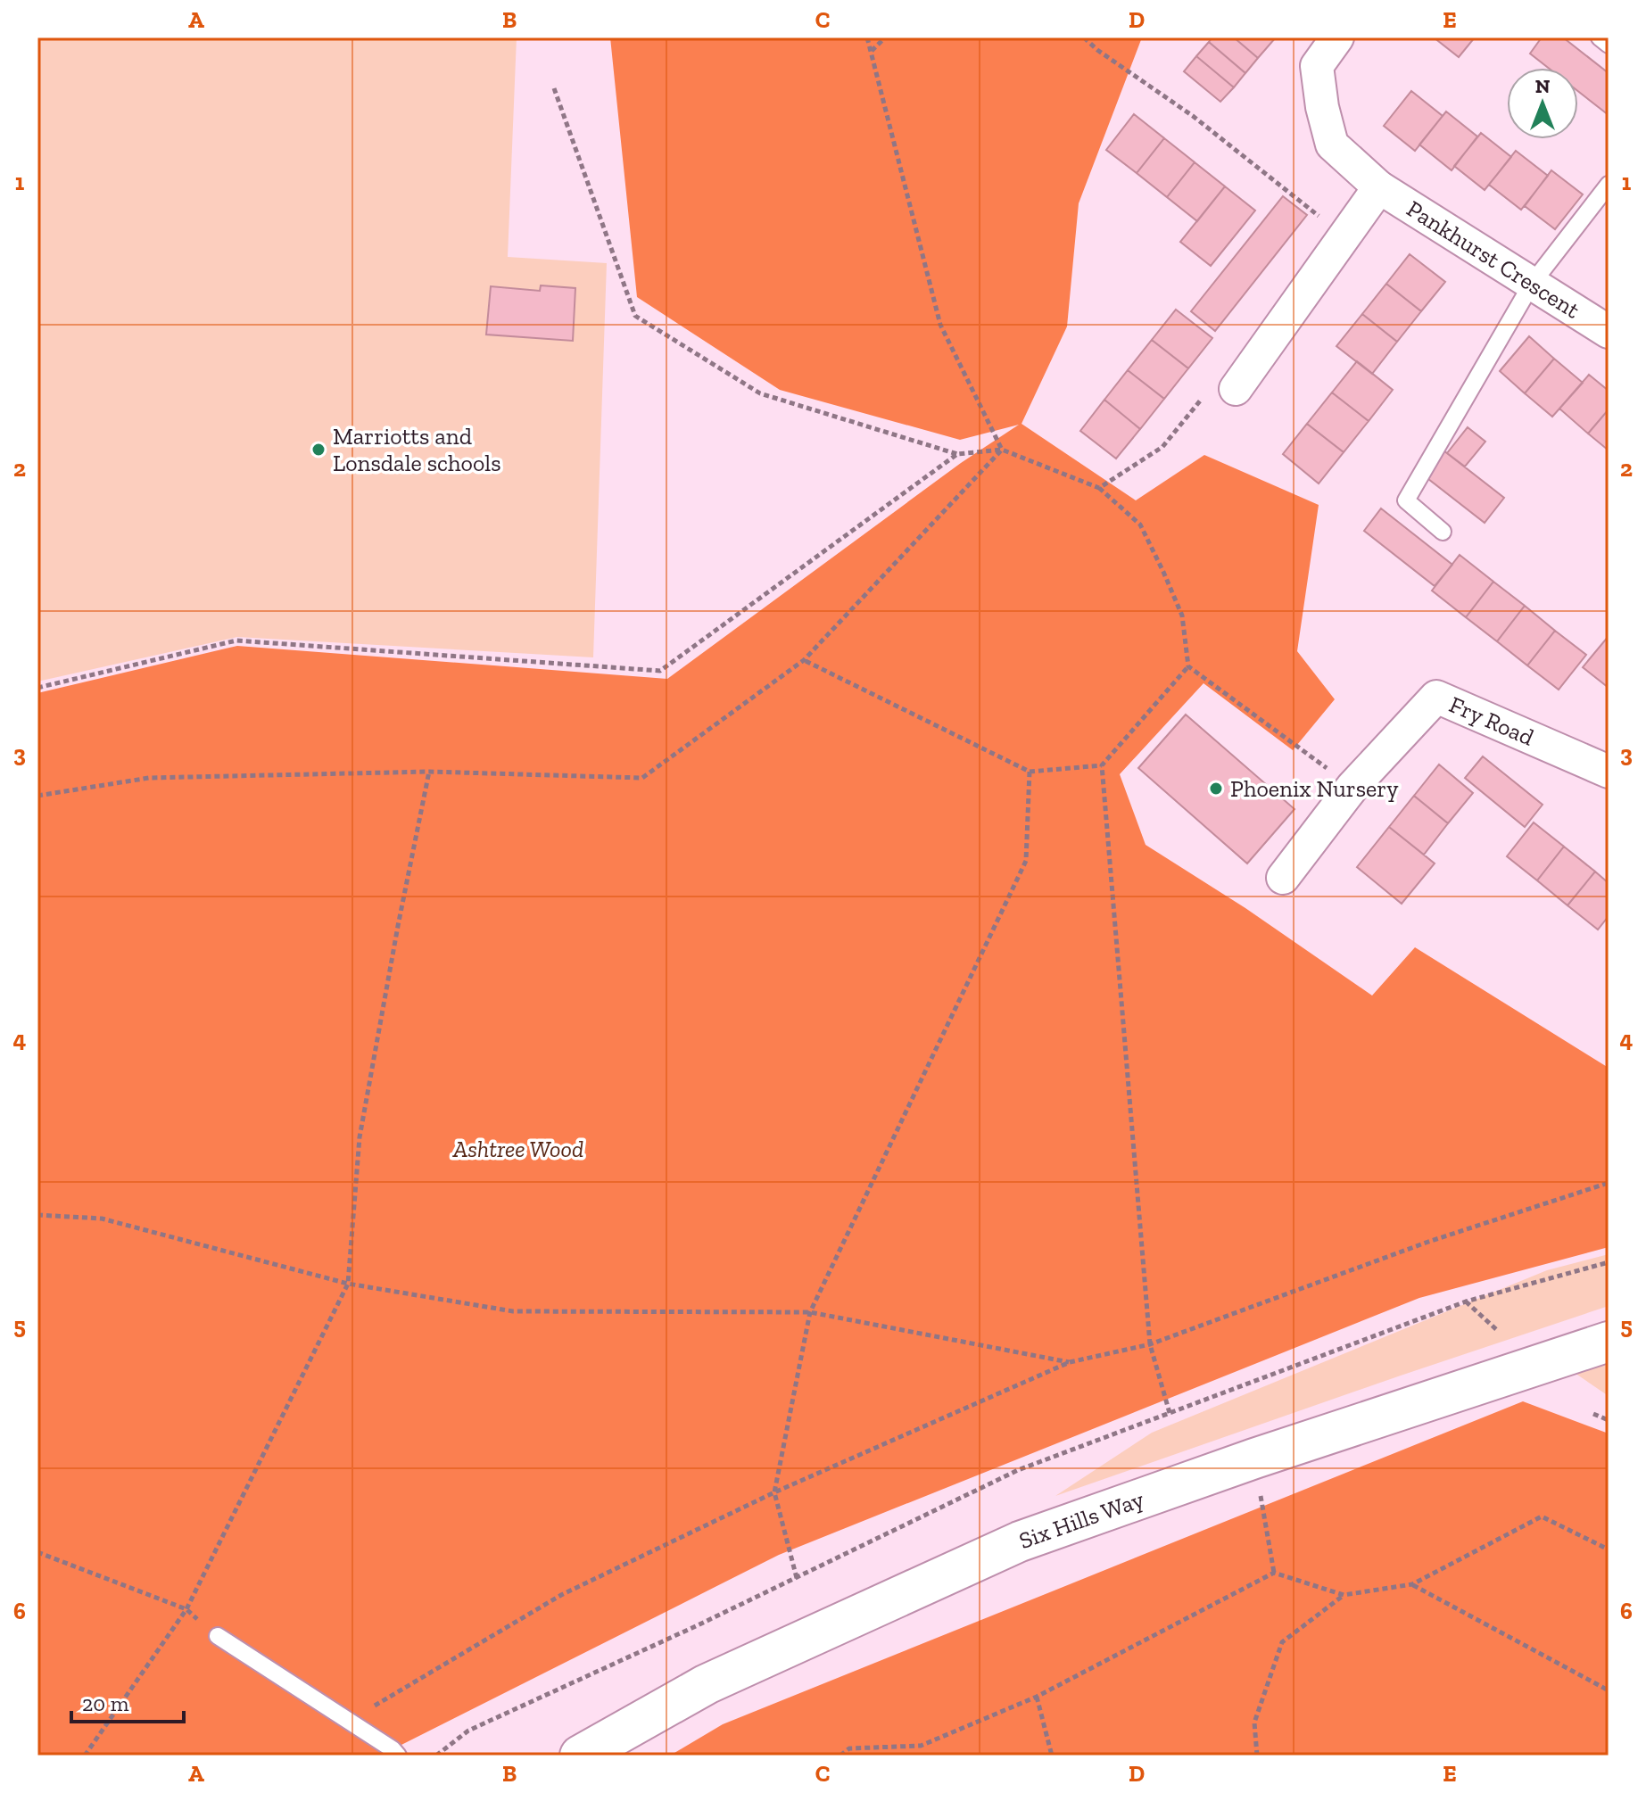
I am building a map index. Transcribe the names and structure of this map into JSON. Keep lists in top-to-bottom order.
{
  "streets": {
    "street": ["Pankhurst Crescent", "Fry Road", "Six Hills Way"]
  },
  "parks": ["Ashtree Wood"],
  "places": ["Marriotts and Lonsdale schools", "Phoenix Nursery"],
  "scale_bar": "20 m",
  "north": "top",
  "grid": {
    "columns": [
      "A",
      "B",
      "C",
      "D",
      "E"
    ],
    "rows": [
      "1",
      "2",
      "3",
      "4",
      "5",
      "6"
    ]
  }
}
